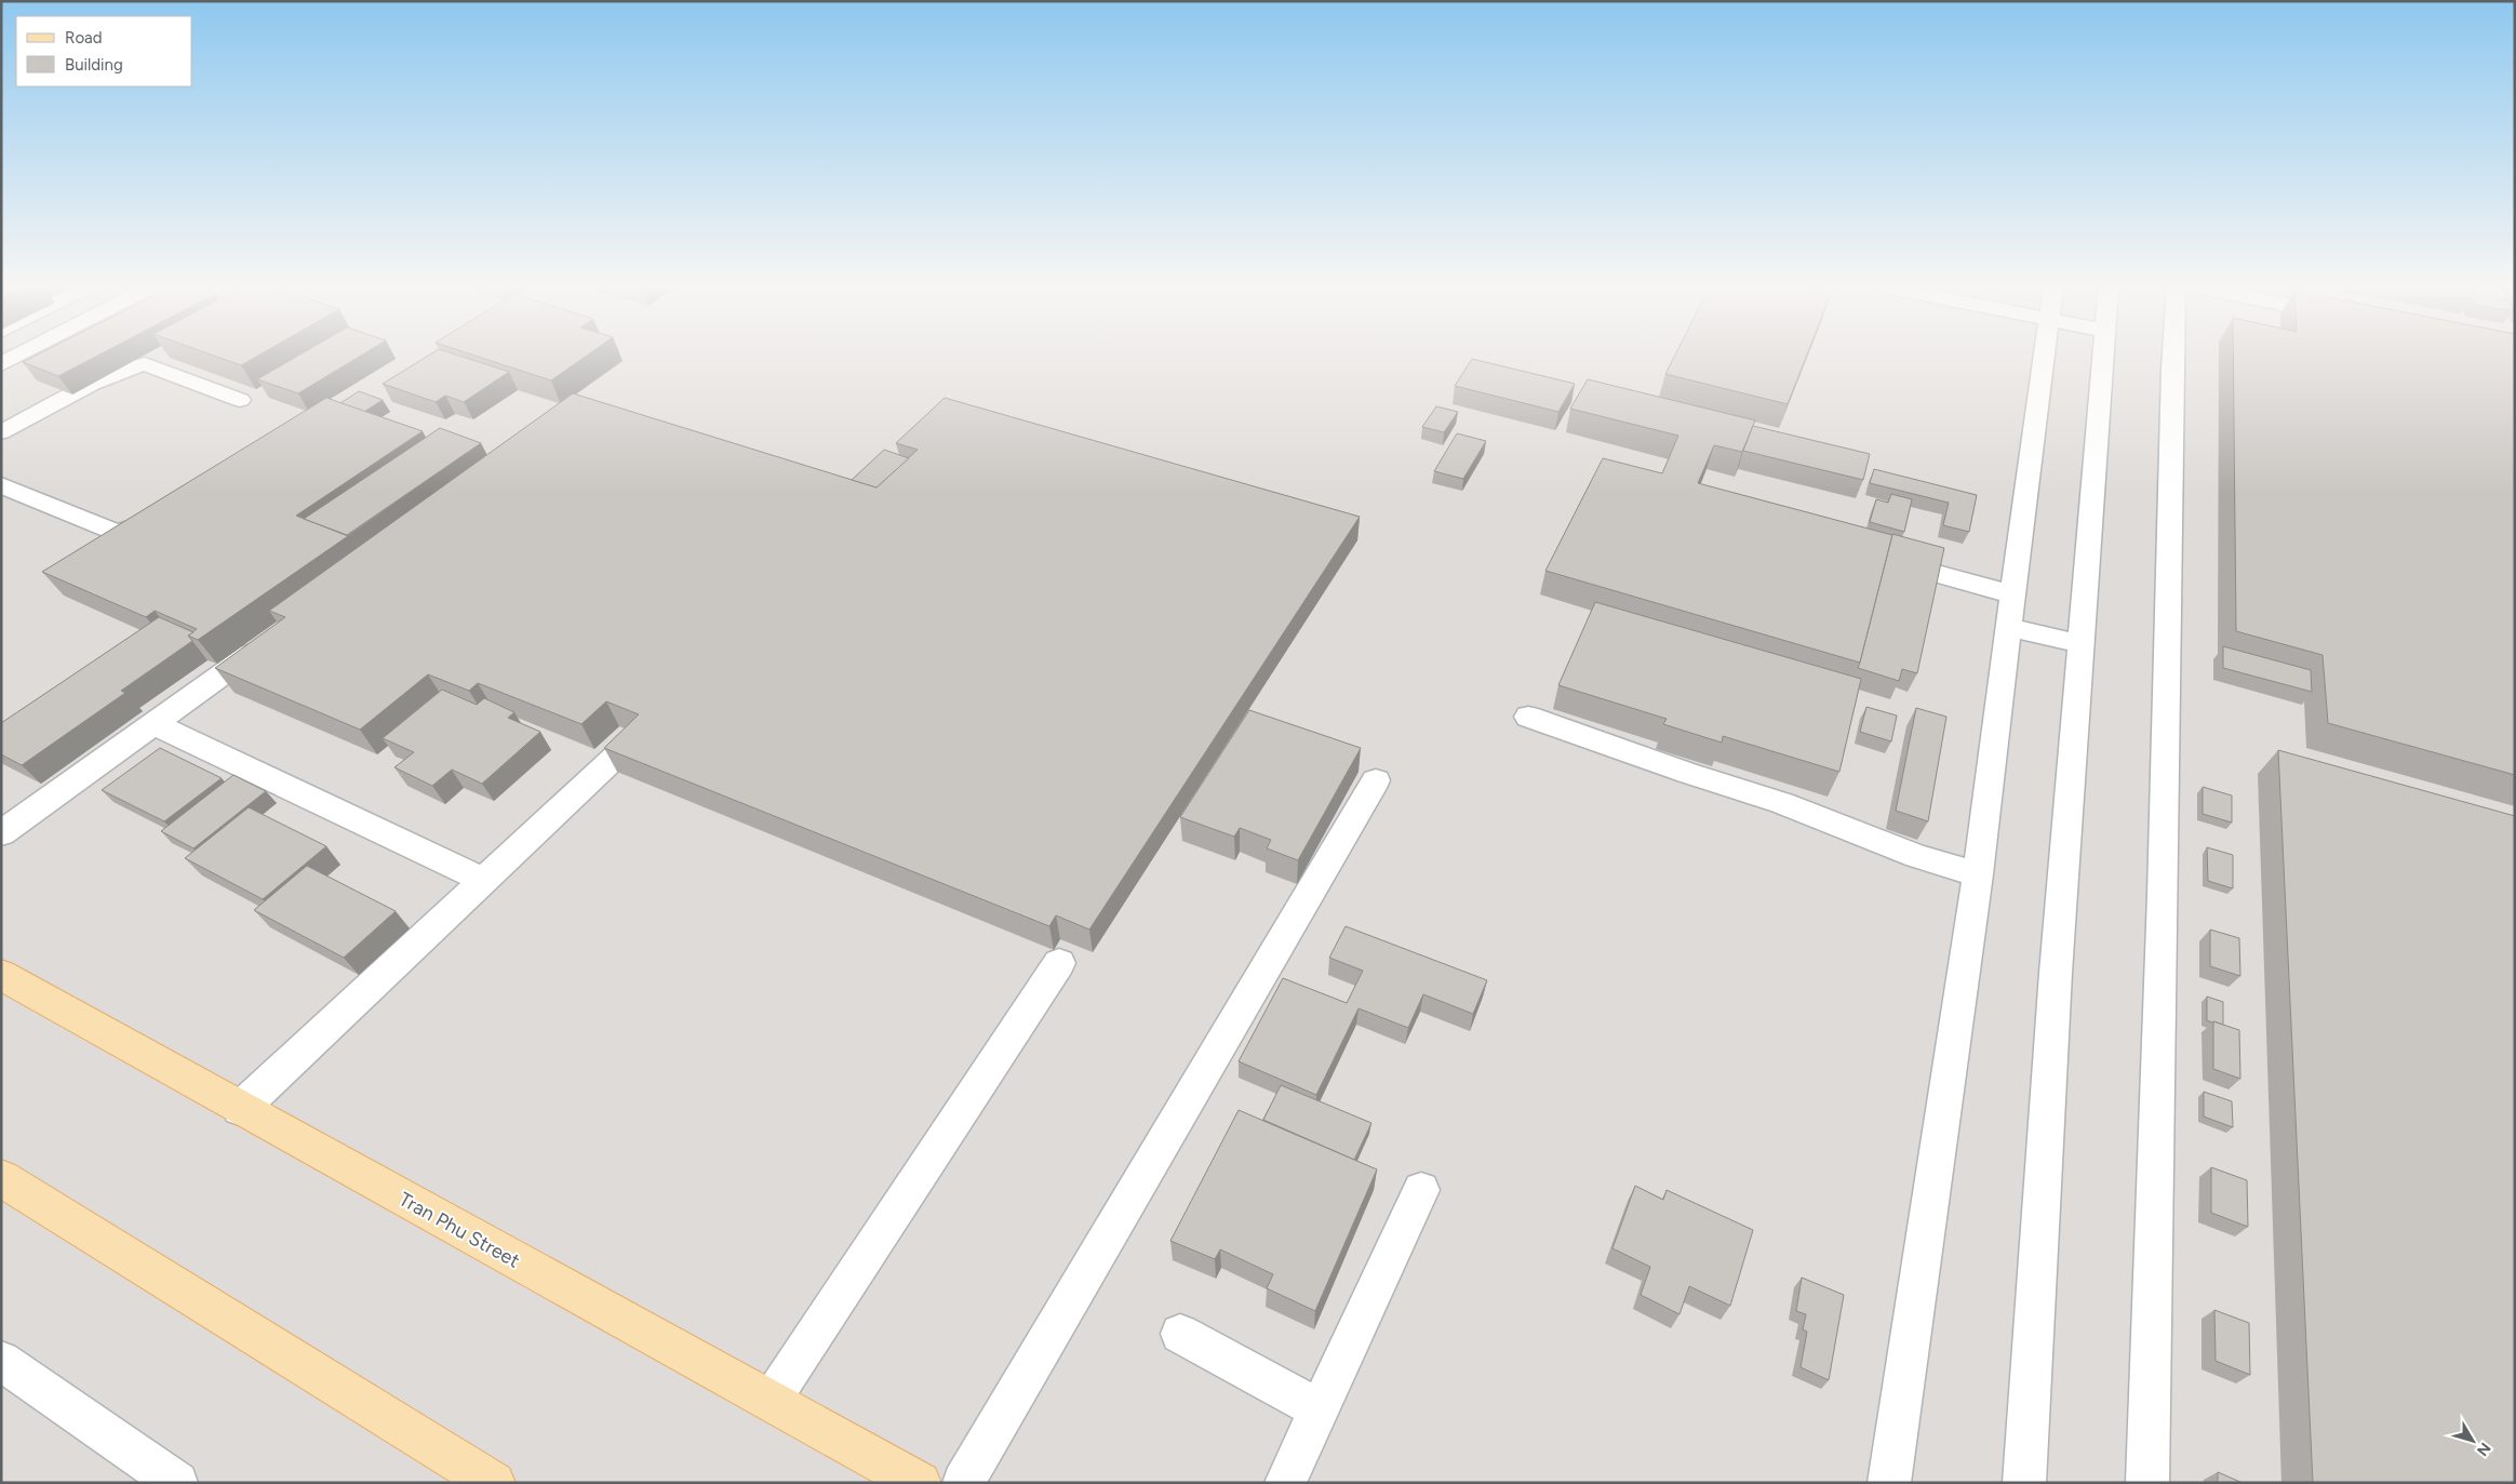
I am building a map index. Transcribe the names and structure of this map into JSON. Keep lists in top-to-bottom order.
{
  "streets": {
    "main road": ["Tran Phu Street"]
  },
  "legend": ["Road", "Building"],
  "north": "bottom right"
}
